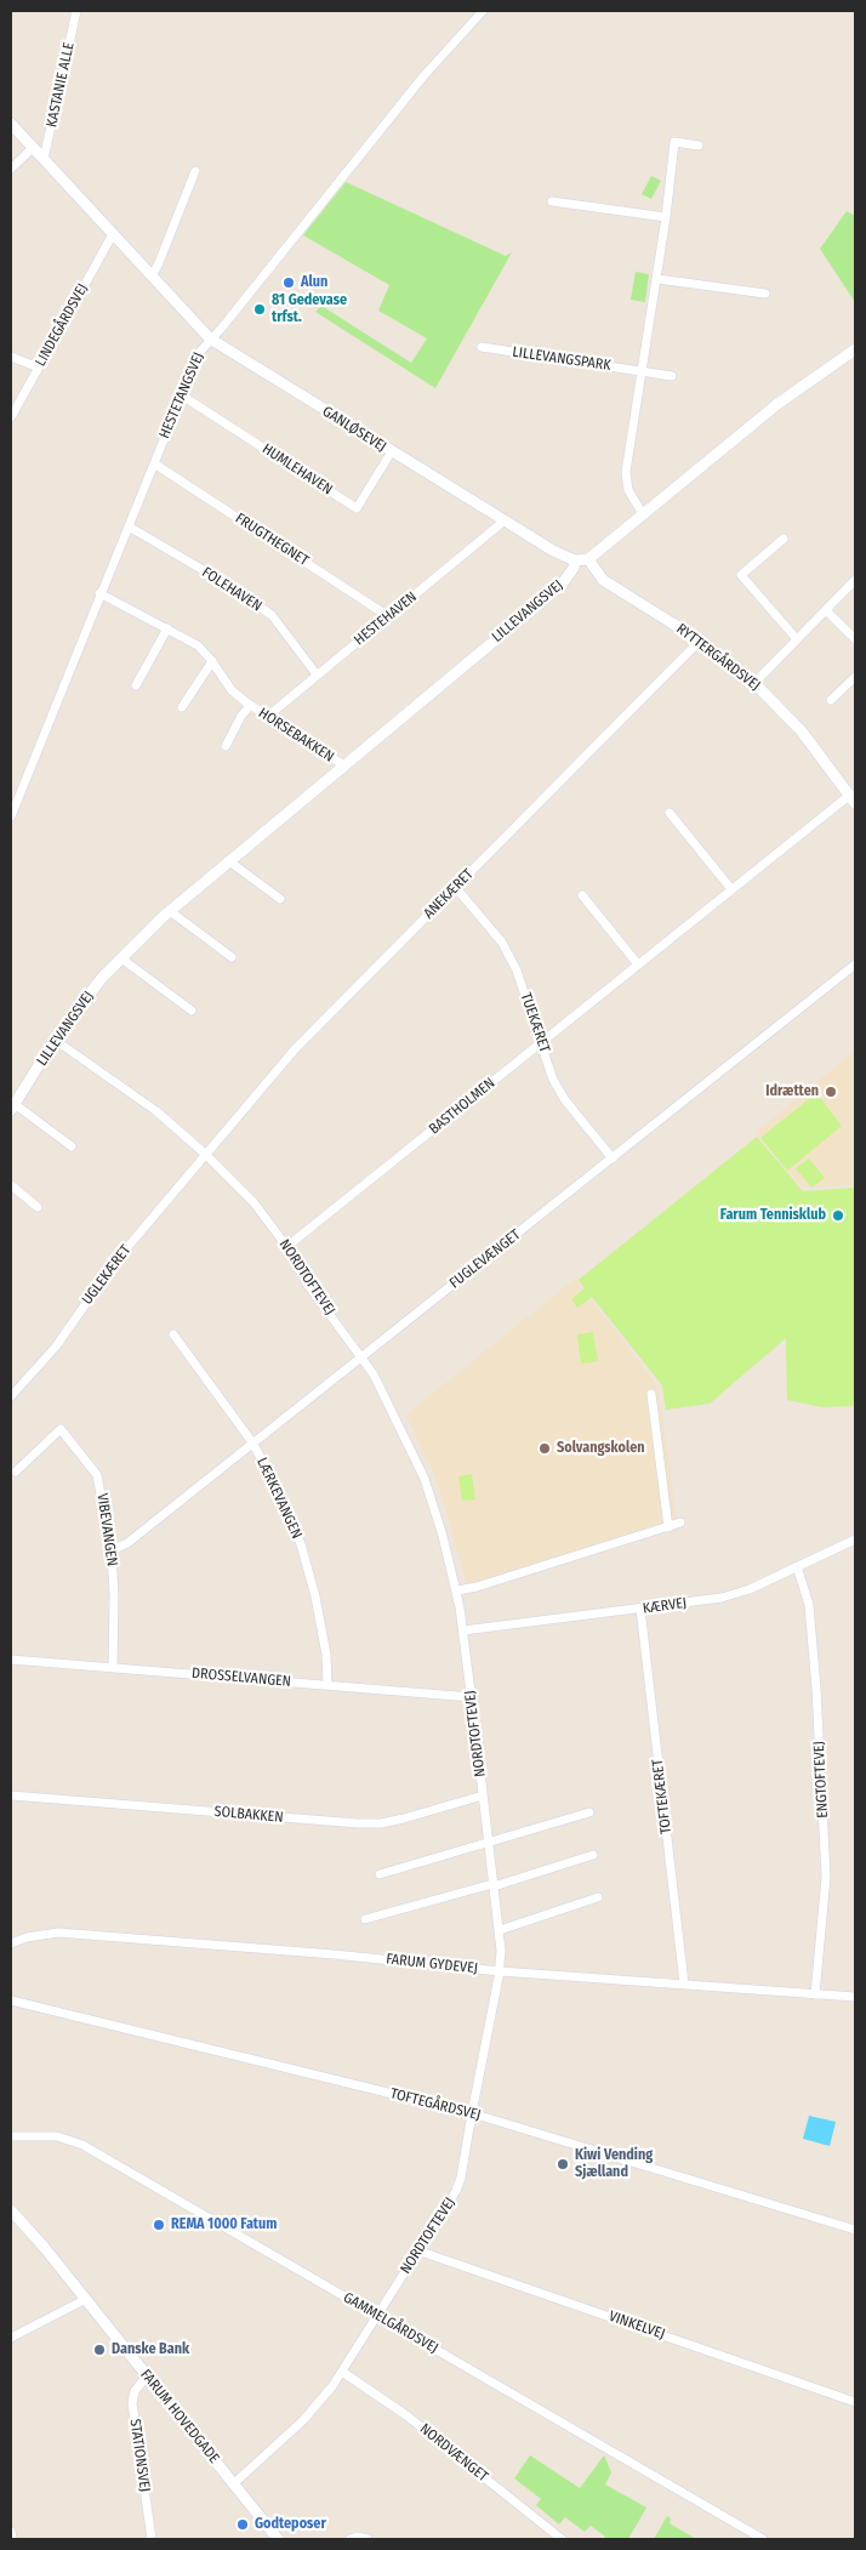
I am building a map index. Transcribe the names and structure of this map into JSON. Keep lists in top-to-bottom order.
{
  "streets": {
    "street": [
      "KASTANIE ALLE",
      "LINDEGÅRDSVEJ",
      "LILLEVANGSPARK",
      "HESTETANGSVEJ",
      "GANLØSEVEJ",
      "HUMLEHAVEN",
      "FRUGTHEGNET",
      "FOLEHAVEN",
      "LILLEVANGSVEJ",
      "HESTEHAVEN",
      "RYTTERGÅRDSVEJ",
      "HORSEBAKKEN",
      "ANEKÆRET",
      "TUEKÆRET",
      "BASTHOLMEN",
      "FUGLEVÆNGET",
      "UGLEKÆRET",
      "NORDTOFTEVEJ",
      "LÆRKEVANGEN",
      "VIBEVANGEN",
      "KÆRVEJ",
      "DROSSELVANGEN",
      "ENGTOFTEVEJ",
      "TOFTEKÆRET",
      "SOLBAKKEN",
      "FARUM GYDEVEJ",
      "TOFTEGÅRDSVEJ",
      "GAMMELGÅRDSVEJ",
      "VINKELVEJ",
      "FARUM HOVEDGADE",
      "NORDVÆNGET",
      "STATIONSVEJ"
    ]
  },
  "crossings": [
    ["KASTANIE ALLE", "GANLØSEVEJ"],
    ["LINDEGÅRDSVEJ", "GANLØSEVEJ"],
    ["HESTETANGSVEJ", "GANLØSEVEJ"],
    ["HESTETANGSVEJ", "HUMLEHAVEN"],
    ["HESTETANGSVEJ", "FRUGTHEGNET"],
    ["HESTETANGSVEJ", "FOLEHAVEN"],
    ["HESTETANGSVEJ", "HORSEBAKKEN"],
    ["GANLØSEVEJ", "HUMLEHAVEN"],
    ["GANLØSEVEJ", "LILLEVANGSVEJ"],
    ["GANLØSEVEJ", "HESTEHAVEN"],
    ["FRUGTHEGNET", "HESTEHAVEN"],
    ["FOLEHAVEN", "HESTEHAVEN"],
    ["LILLEVANGSVEJ", "HORSEBAKKEN"],
    ["LILLEVANGSVEJ", "NORDTOFTEVEJ"],
    ["HESTEHAVEN", "HORSEBAKKEN"],
    ["RYTTERGÅRDSVEJ", "ANEKÆRET"],
    ["RYTTERGÅRDSVEJ", "BASTHOLMEN"],
    ["ANEKÆRET", "TUEKÆRET"],
    ["ANEKÆRET", "UGLEKÆRET"],
    ["ANEKÆRET", "NORDTOFTEVEJ"],
    ["TUEKÆRET", "BASTHOLMEN"],
    ["TUEKÆRET", "FUGLEVÆNGET"],
    ["BASTHOLMEN", "NORDTOFTEVEJ"],
    ["FUGLEVÆNGET", "NORDTOFTEVEJ"],
    ["FUGLEVÆNGET", "LÆRKEVANGEN"],
    ["FUGLEVÆNGET", "VIBEVANGEN"],
    ["UGLEKÆRET", "NORDTOFTEVEJ"],
    ["NORDTOFTEVEJ", "KÆRVEJ"],
    ["NORDTOFTEVEJ", "DROSSELVANGEN"],
    ["NORDTOFTEVEJ", "SOLBAKKEN"],
    ["NORDTOFTEVEJ", "FARUM GYDEVEJ"],
    ["NORDTOFTEVEJ", "TOFTEGÅRDSVEJ"],
    ["NORDTOFTEVEJ", "GAMMELGÅRDSVEJ"],
    ["NORDTOFTEVEJ", "VINKELVEJ"],
    ["NORDTOFTEVEJ", "FARUM HOVEDGADE"],
    ["NORDTOFTEVEJ", "NORDVÆNGET"],
    ["LÆRKEVANGEN", "DROSSELVANGEN"],
    ["VIBEVANGEN", "DROSSELVANGEN"],
    ["KÆRVEJ", "ENGTOFTEVEJ"],
    ["KÆRVEJ", "TOFTEKÆRET"],
    ["ENGTOFTEVEJ", "FARUM GYDEVEJ"],
    ["TOFTEKÆRET", "FARUM GYDEVEJ"],
    ["FARUM HOVEDGADE", "STATIONSVEJ"]
  ],
  "places": [
    "Alun",
    "81 Gedevase trfst.",
    "Idrætten",
    "Farum Tennisklub",
    "Solvangskolen",
    "Kiwi Vending Sjælland",
    "REMA 1000 Fatum",
    "Danske Bank",
    "Godteposer"
  ]
}
